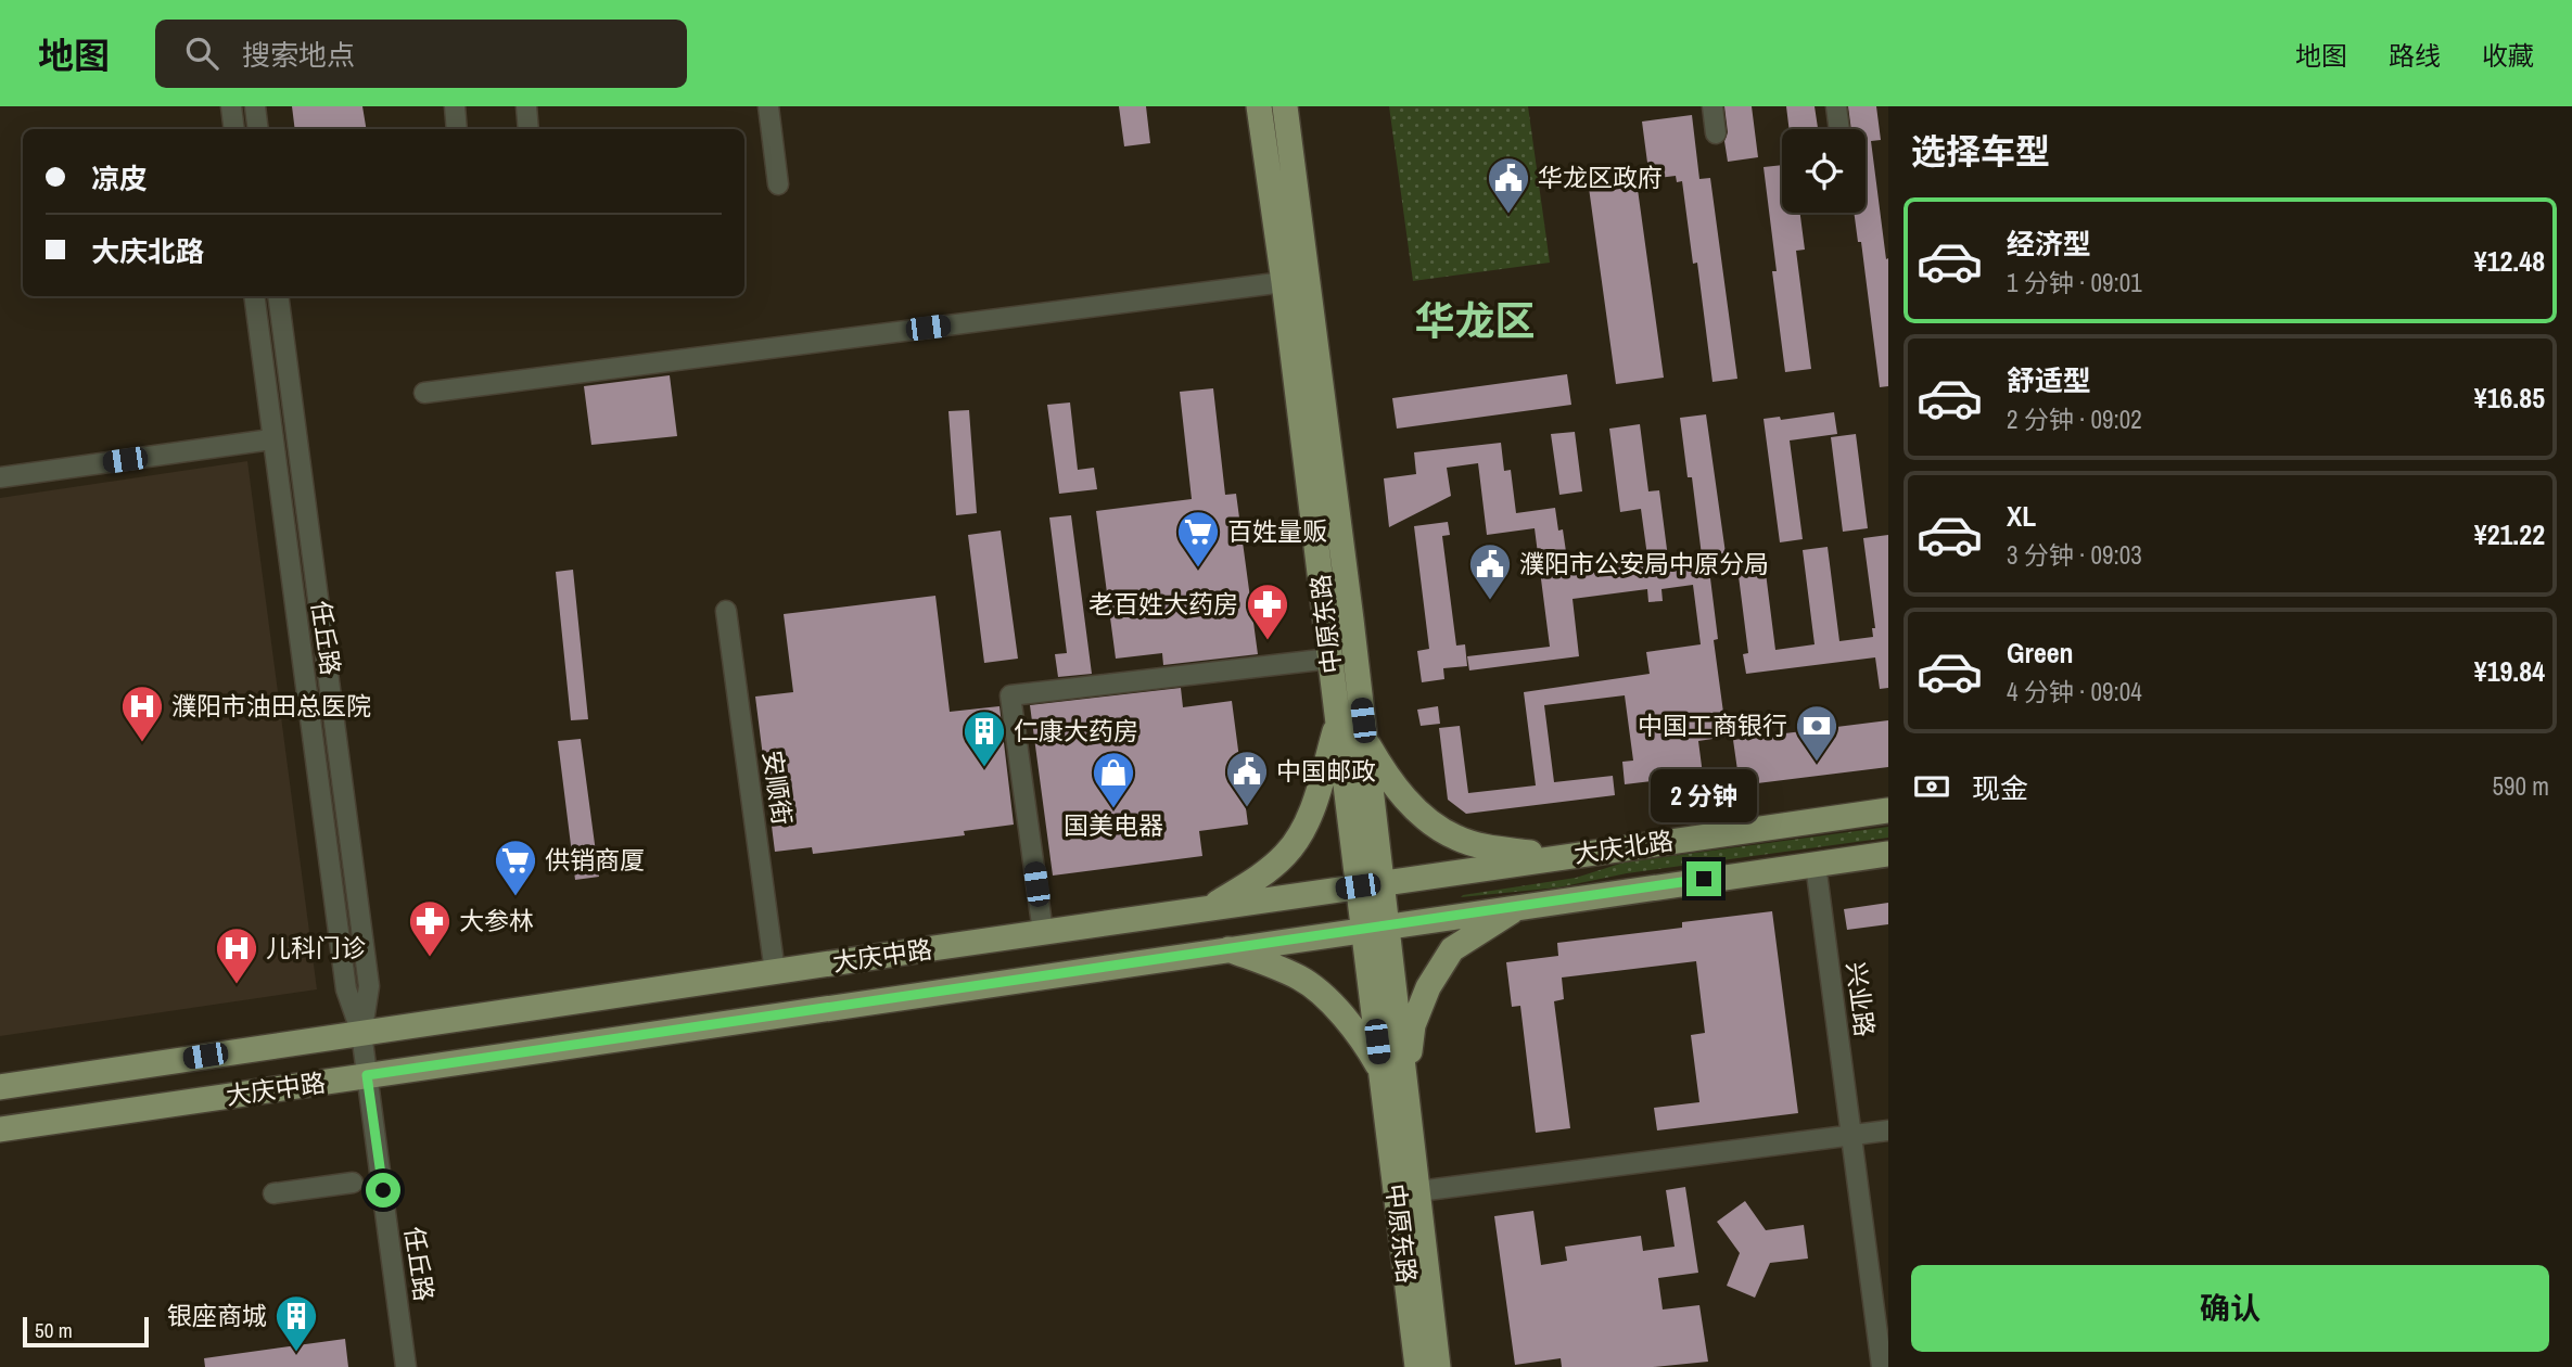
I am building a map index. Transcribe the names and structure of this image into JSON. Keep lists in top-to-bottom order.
{
  "streets": {
    "main road": ["中原东路", "大庆北路", "大庆中路"],
    "street": ["任丘路", "安顺街", "兴业路"]
  },
  "crossings": [
    ["中原东路", "大庆北路"],
    ["中原东路", "大庆中路"],
    ["任丘路", "大庆中路"],
    ["安顺街", "大庆中路"],
    ["大庆北路", "大庆中路"],
    ["大庆北路", "兴业路"]
  ],
  "districts": ["华龙区"],
  "places": {
    "public building": ["华龙区政府", "濮阳市公安局中原分局", "中国邮政"],
    "supermarket": ["百姓量贩", "供销商厦"],
    "pharmacy": ["老百姓大药房", "大参林"],
    "hospital": ["濮阳市油田总医院", "儿科门诊"],
    "bank": ["中国工商银行"],
    "building": ["仁康大药房", "银座商城"],
    "shop": ["国美电器"]
  },
  "scale_bar": "50 m",
  "page": {
    "header": "地图",
    "search": "搜索地点",
    "nav": ["地图", "路线", "收藏"],
    "heading": "选择车型",
    "banner": ["凉皮", "大庆北路"],
    "list": [
      {
        "name": "经济型",
        "note": "1 分钟 · 09:01",
        "value": "¥12.48"
      },
      {
        "name": "舒适型",
        "note": "2 分钟 · 09:02",
        "value": "¥16.85"
      },
      {
        "name": "XL",
        "note": "3 分钟 · 09:03",
        "value": "¥21.22"
      },
      {
        "name": "Green",
        "note": "4 分钟 · 09:04",
        "value": "¥19.84"
      }
    ],
    "pay": ["现金", "590 m"],
    "bubble": "2 分钟",
    "buttons": "确认",
    "scale": "50 m"
  }
}
